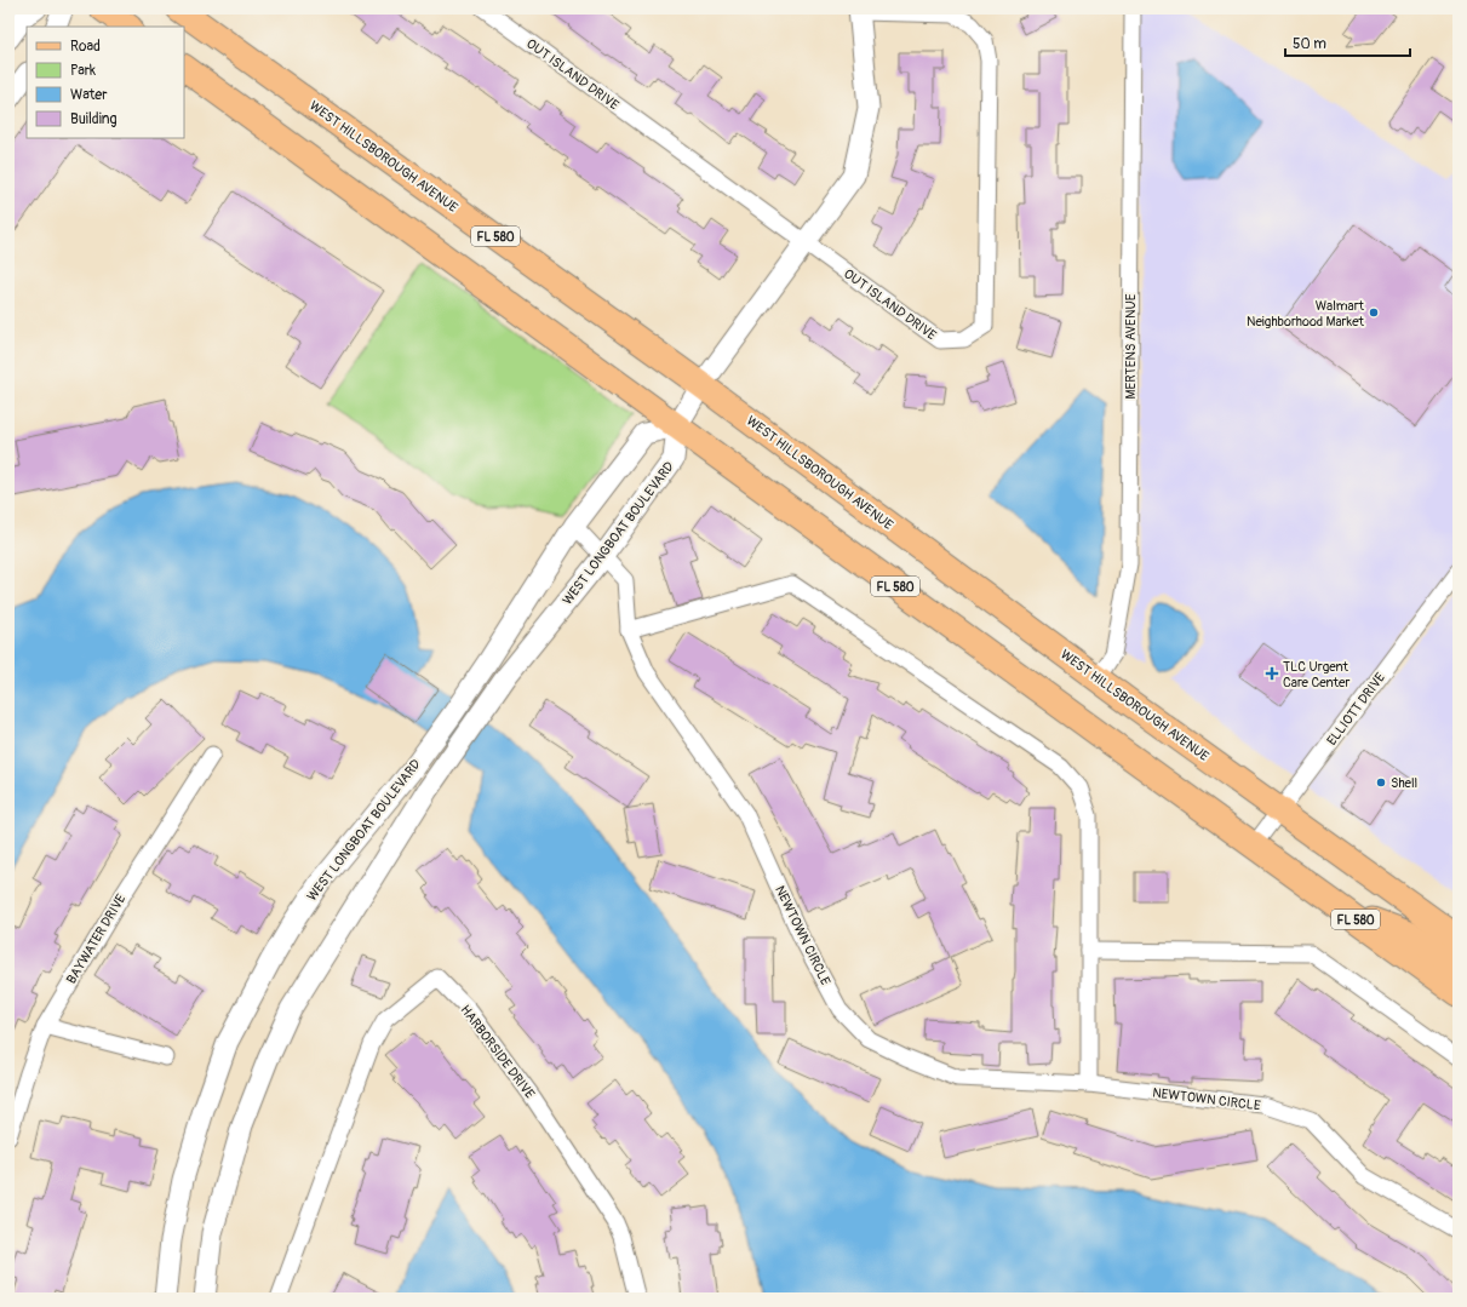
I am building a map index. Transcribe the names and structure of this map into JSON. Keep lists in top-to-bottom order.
{
  "streets": {
    "main road": ["WEST HILLSBOROUGH AVENUE", "FL 580"],
    "street": [
      "OUT ISLAND DRIVE",
      "MERTENS AVENUE",
      "WEST LONGBOAT BOULEVARD",
      "ELLIOTT DRIVE",
      "NEWTOWN CIRCLE",
      "BAYWATER DRIVE",
      "HARBORSIDE DRIVE"
    ]
  },
  "crossings": [
    ["OUT ISLAND DRIVE", "WEST LONGBOAT BOULEVARD"],
    ["WEST HILLSBOROUGH AVENUE", "MERTENS AVENUE"],
    ["WEST HILLSBOROUGH AVENUE", "WEST LONGBOAT BOULEVARD"],
    ["WEST HILLSBOROUGH AVENUE", "ELLIOTT DRIVE"],
    ["FL 580", "WEST LONGBOAT BOULEVARD"],
    ["FL 580", "ELLIOTT DRIVE"],
    ["WEST LONGBOAT BOULEVARD", "NEWTOWN CIRCLE"]
  ],
  "places": {
    "other": ["Walmart Neighborhood Market", "Shell"],
    "health": ["TLC Urgent Care Center"]
  },
  "legend": [
    "Road",
    "Park",
    "Water",
    "Building"
  ],
  "scale_bar": "50 m"
}
